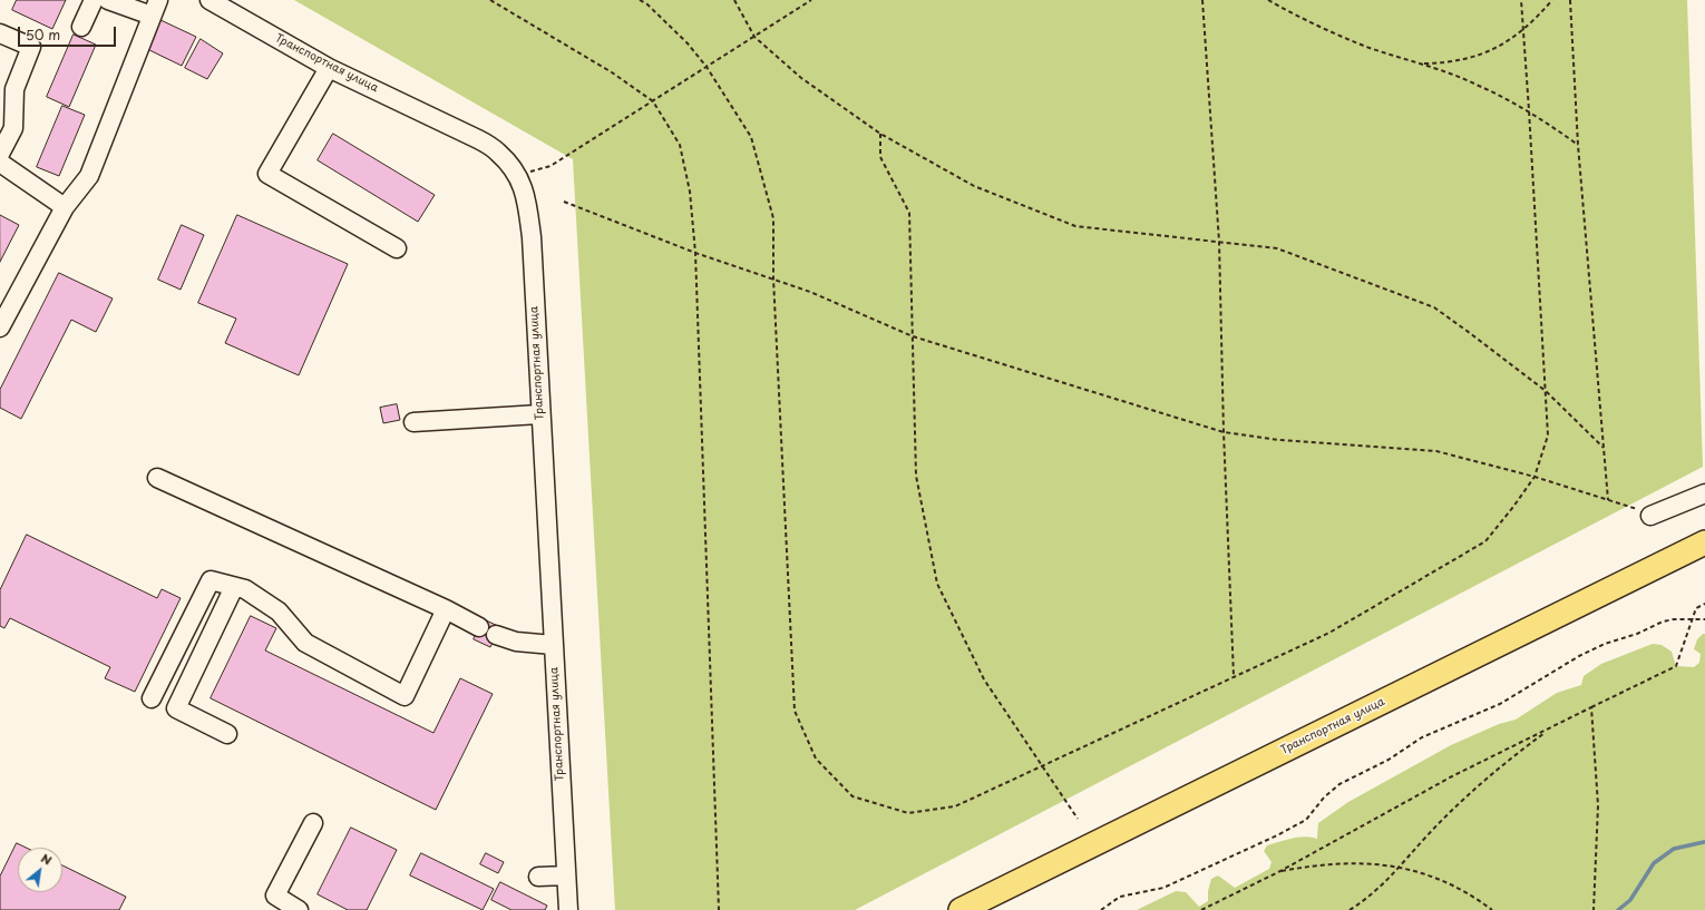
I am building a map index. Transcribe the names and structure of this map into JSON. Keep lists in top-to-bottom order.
{
  "streets": {
    "main road": ["Транспортная улица"]
  },
  "scale_bar": "50 m",
  "north": "top right"
}
